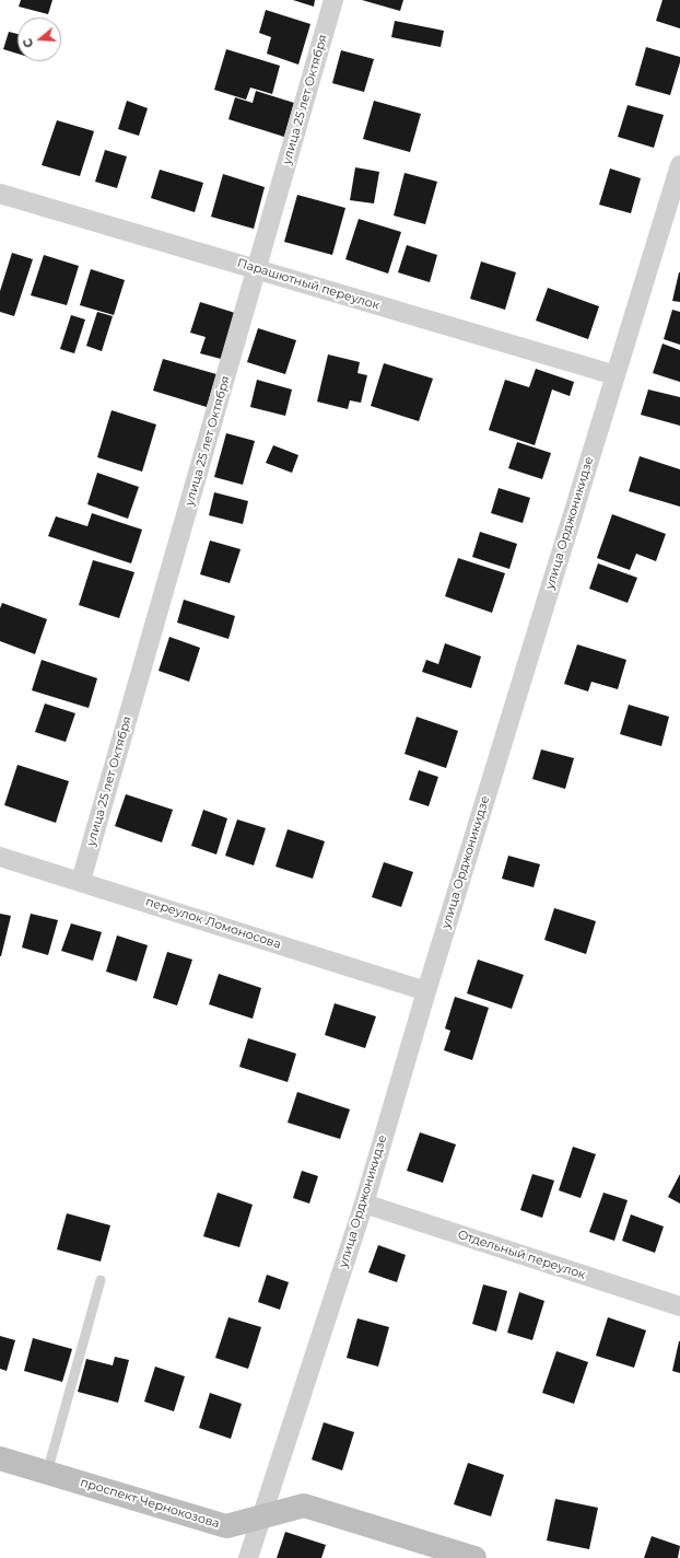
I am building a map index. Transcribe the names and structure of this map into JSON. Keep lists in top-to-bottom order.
{
  "streets": {
    "street": [
      "улица 25 лет Октября",
      "Парашютный переулок",
      "улица Орджоникидзе",
      "переулок Ломоносова",
      "Отдельный переулок",
      "проспект Чернокозова"
    ]
  },
  "crossings": [
    ["улица 25 лет Октября", "Парашютный переулок"],
    ["улица 25 лет Октября", "переулок Ломоносова"],
    ["Парашютный переулок", "улица Орджоникидзе"],
    ["улица Орджоникидзе", "переулок Ломоносова"],
    ["улица Орджоникидзе", "Отдельный переулок"],
    ["улица Орджоникидзе", "проспект Чернокозова"]
  ],
  "north": "left"
}
